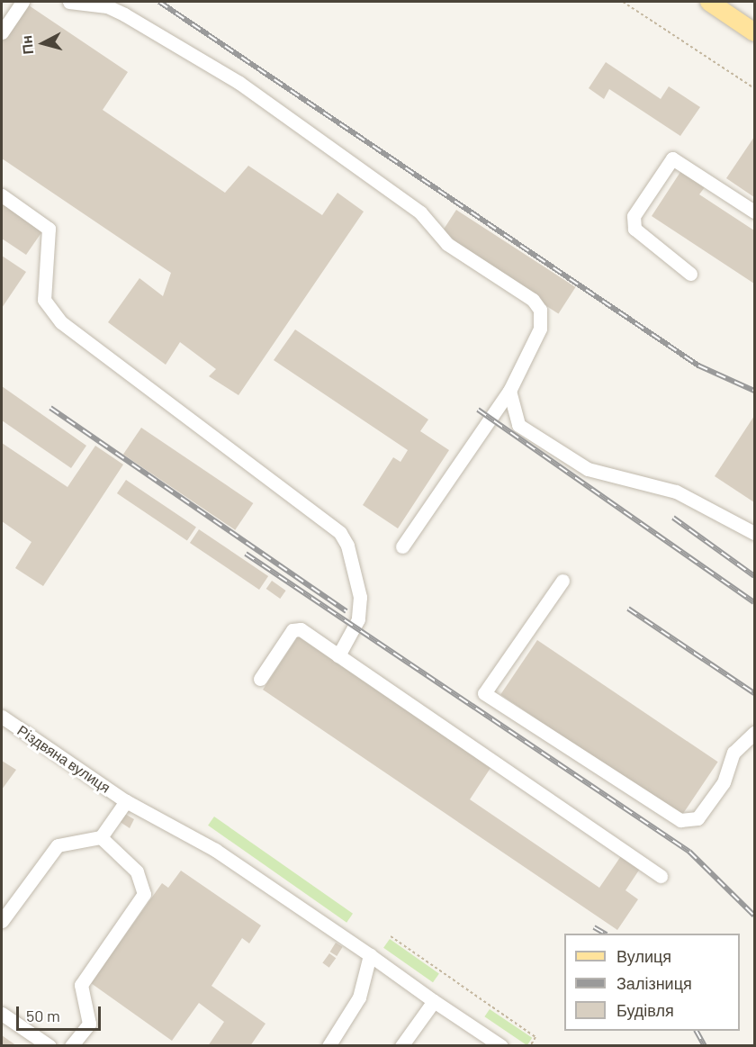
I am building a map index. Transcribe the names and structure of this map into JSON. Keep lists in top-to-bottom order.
{
  "streets": {
    "street": ["Різдвяна вулиця"]
  },
  "legend": ["Вулиця", "Залізниця", "Будівля"],
  "scale_bar": "50 m",
  "north": "left"
}
